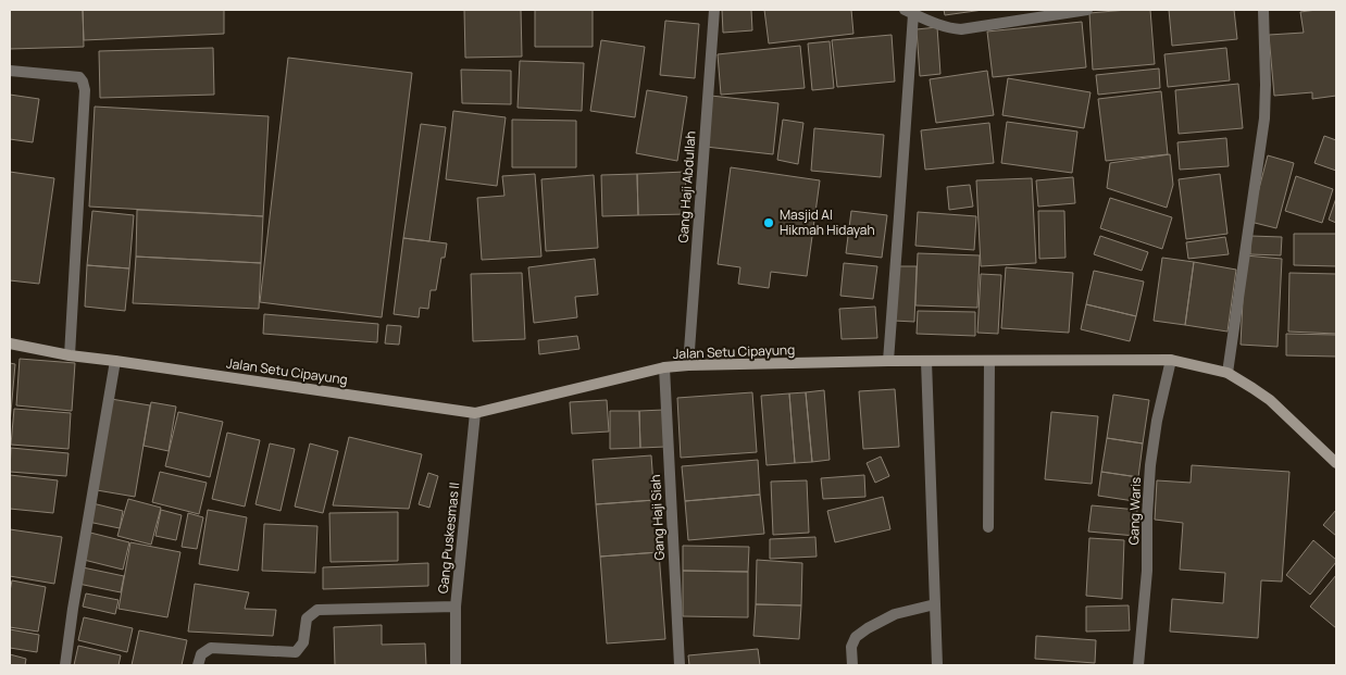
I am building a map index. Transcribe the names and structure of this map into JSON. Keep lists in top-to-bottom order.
{
  "streets": {
    "street": [
      "Gang Haji Abdullah",
      "Jalan Setu Cipayung",
      "Gang Waris",
      "Gang Haji Siah",
      "Gang Puskesmas II"
    ]
  },
  "crossings": [
    ["Gang Haji Abdullah", "Jalan Setu Cipayung"],
    ["Jalan Setu Cipayung", "Gang Waris"],
    ["Jalan Setu Cipayung", "Gang Haji Siah"],
    ["Jalan Setu Cipayung", "Gang Puskesmas II"]
  ],
  "places": ["Masjid Al Hikmah Hidayah"]
}
